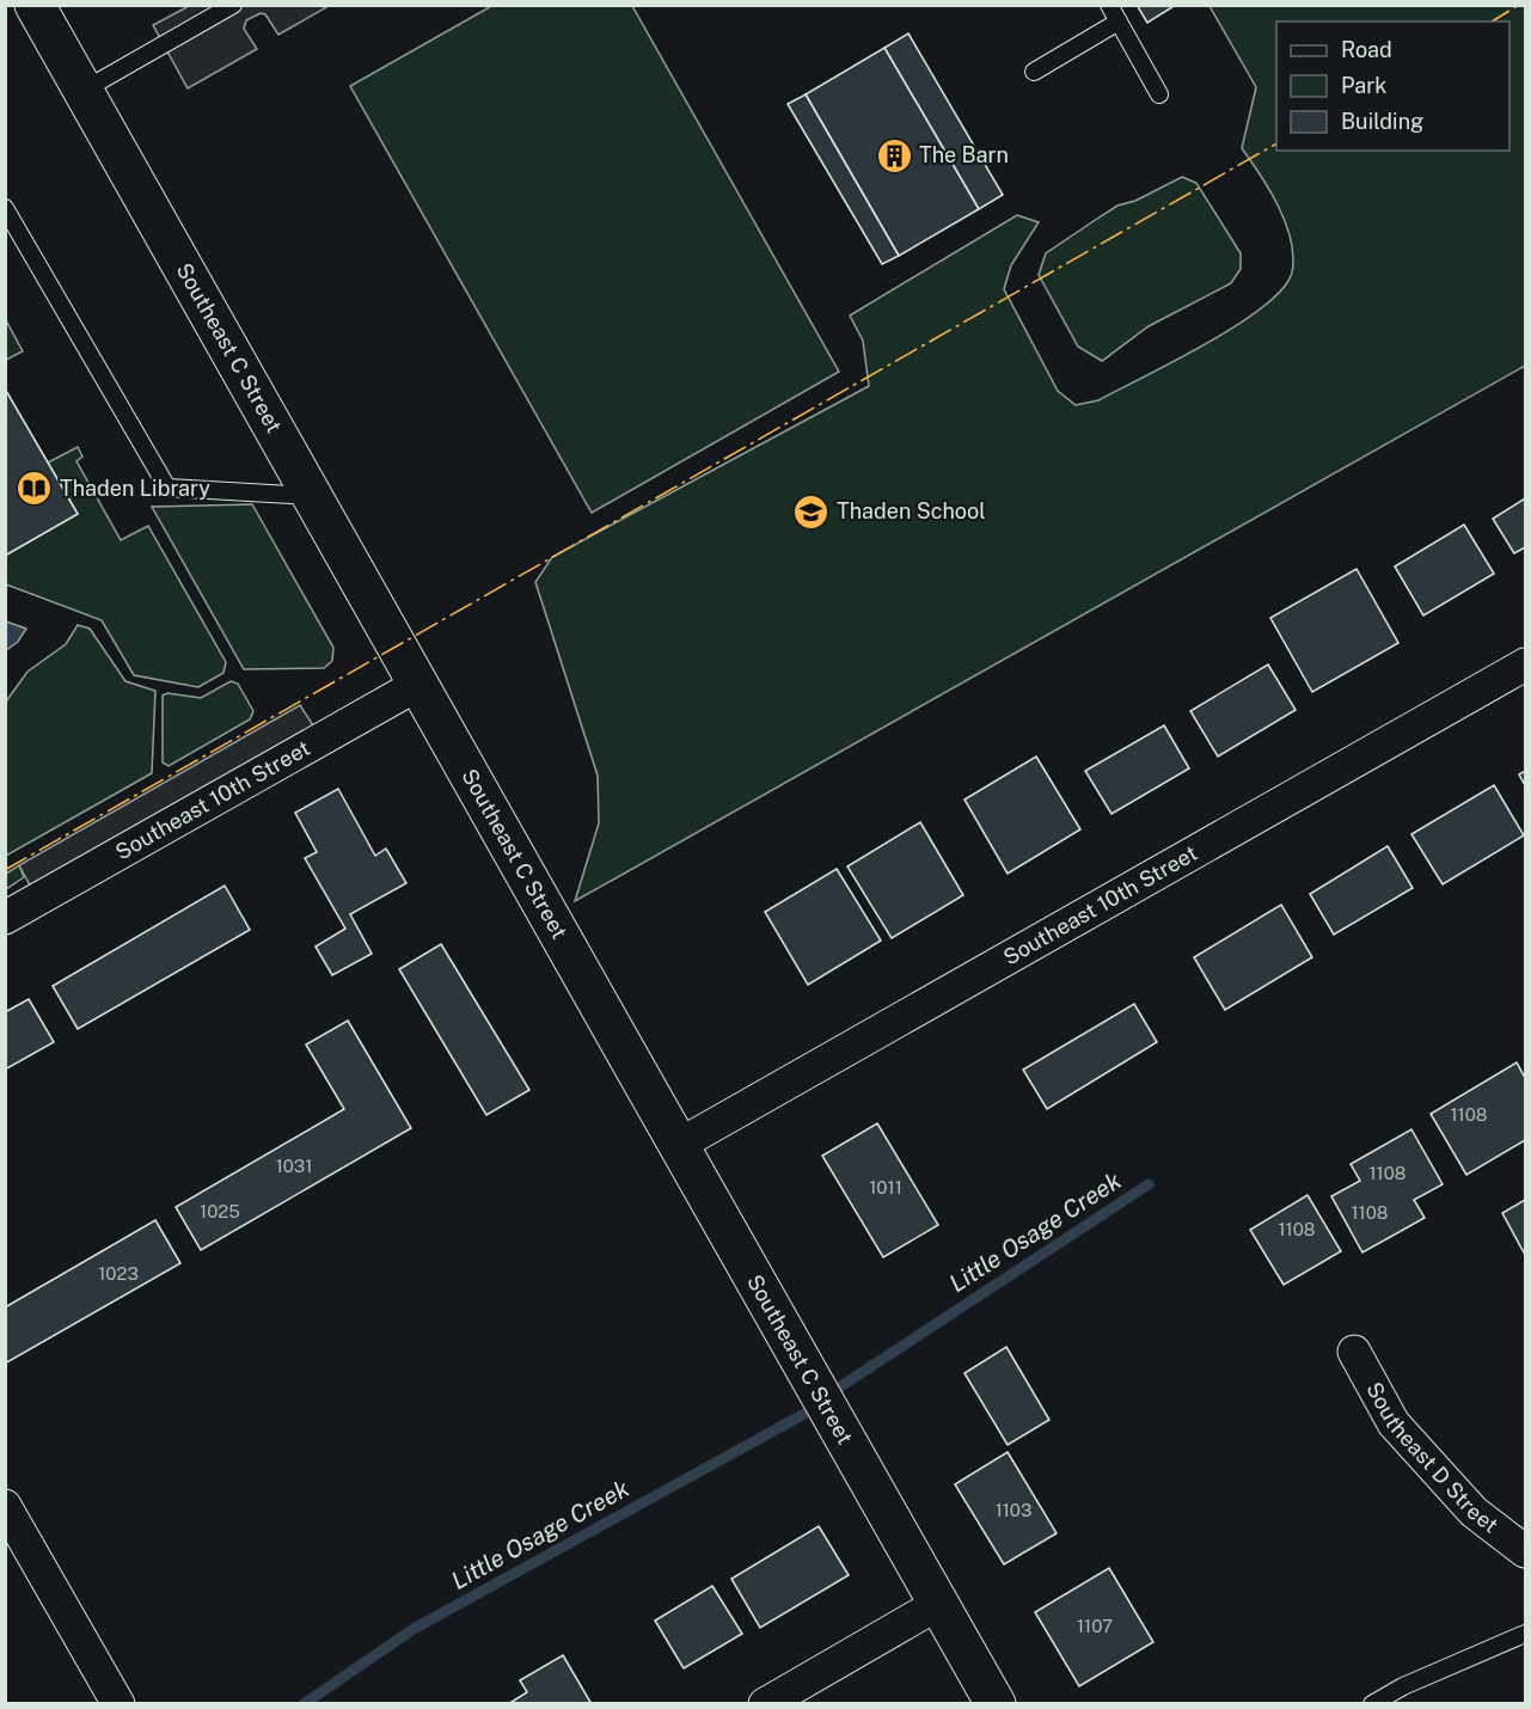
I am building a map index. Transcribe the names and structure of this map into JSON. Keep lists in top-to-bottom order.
{
  "streets": {
    "street": ["Southeast C Street", "Southeast 10th Street", "Southeast D Street"]
  },
  "crossings": [
    ["Southeast C Street", "Southeast 10th Street"]
  ],
  "water": ["Little Osage Creek"],
  "places": {
    "building": ["The Barn"],
    "library": ["Thaden Library"],
    "school or university": ["Thaden School"]
  },
  "house_numbers": [
    "1108",
    "1031",
    "1108",
    "1011",
    "1025",
    "1108",
    "1108",
    "1023",
    "1103",
    "1107"
  ],
  "legend": ["Road", "Park", "Building"]
}
